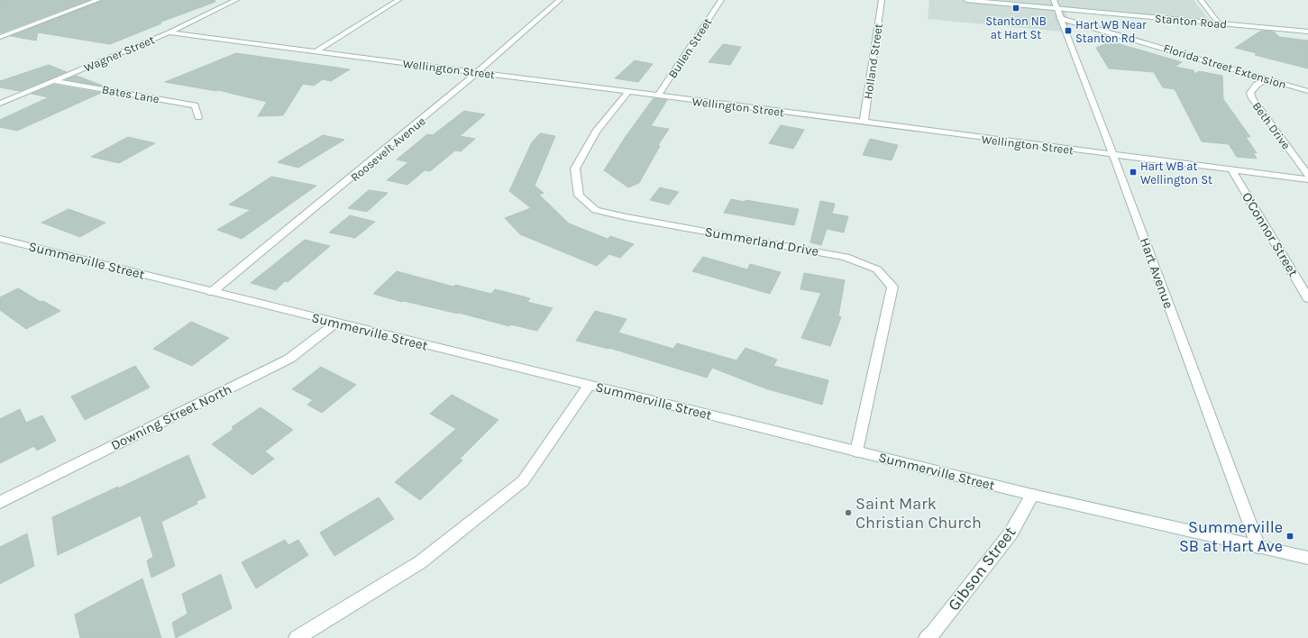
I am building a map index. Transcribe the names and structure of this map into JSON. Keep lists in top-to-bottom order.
{
  "streets": {
    "street": [
      "Stanton Road",
      "Bullen Street",
      "Wagner Street",
      "Holland Street",
      "Florida Street Extension",
      "Wellington Street",
      "Bates Lane",
      "Beth Drive",
      "Roosevelt Avenue",
      "O'Connor Street",
      "Summerland Drive",
      "Summerville Street",
      "Hart Avenue",
      "Downing Street North",
      "Gibson Street"
    ]
  },
  "crossings": [
    ["Stanton Road", "Florida Street Extension"],
    ["Stanton Road", "Hart Avenue"],
    ["Bullen Street", "Wellington Street"],
    ["Wagner Street", "Wellington Street"],
    ["Wagner Street", "Bates Lane"],
    ["Holland Street", "Wellington Street"],
    ["Florida Street Extension", "Beth Drive"],
    ["Florida Street Extension", "Hart Avenue"],
    ["Wellington Street", "Roosevelt Avenue"],
    ["Wellington Street", "O'Connor Street"],
    ["Wellington Street", "Summerland Drive"],
    ["Wellington Street", "Hart Avenue"],
    ["Roosevelt Avenue", "Summerville Street"],
    ["Summerland Drive", "Summerville Street"],
    ["Summerville Street", "Hart Avenue"],
    ["Summerville Street", "Downing Street North"],
    ["Summerville Street", "Gibson Street"]
  ],
  "places": {
    "transit": [
      "Stanton NB at Hart St",
      "Hart WB Near Stanton Rd",
      "Hart WB at Wellington St",
      "Summerville SB at Hart Ave"
    ],
    "other": ["Saint Mark Christian Church"]
  }
}
